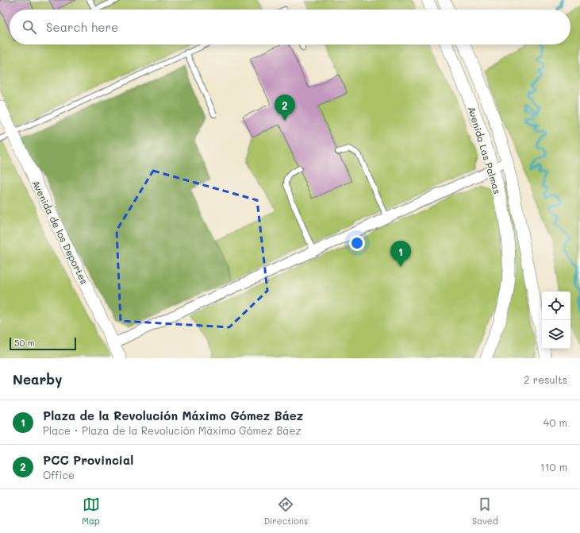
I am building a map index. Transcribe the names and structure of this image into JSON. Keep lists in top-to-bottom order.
{
  "streets": {
    "street": ["Avenida Las Palmas", "Avenida de los Deportes"]
  },
  "scale_bar": "50 m",
  "page": {
    "search": "Search here",
    "pins": ["2", "1"],
    "scale": "50 m",
    "heading": ["Nearby", "2 results"],
    "list": [
      {
        "mark": "1",
        "name": "Plaza de la Revolución Máximo Gómez Báez",
        "note": "Place · Plaza de la Revolución Máximo Gómez Báez",
        "value": "40 m"
      },
      {
        "mark": "2",
        "name": "PCC Provincial",
        "note": "Office",
        "value": "110 m"
      }
    ],
    "nav": ["Map", "Directions", "Saved"]
  }
}
